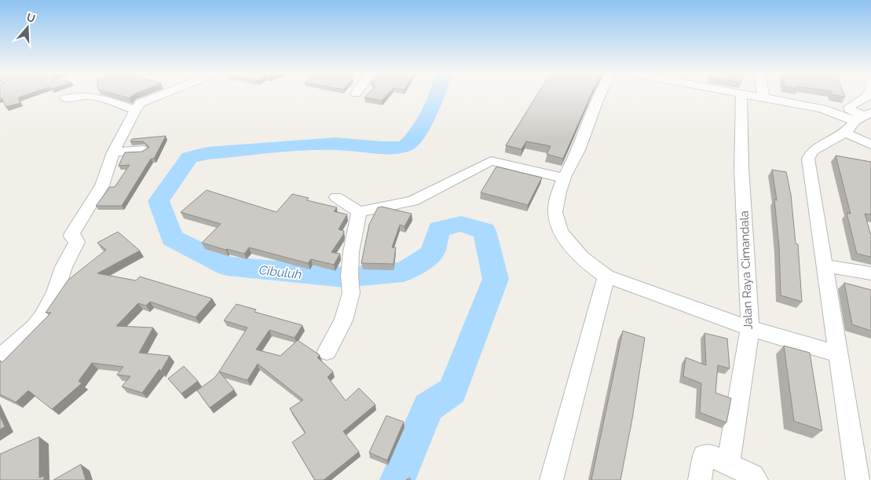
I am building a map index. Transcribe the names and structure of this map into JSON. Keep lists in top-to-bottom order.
{
  "streets": {
    "street": ["Jalan Raya Cimandala"]
  },
  "water": ["Cibuluh"],
  "north": "top"
}
